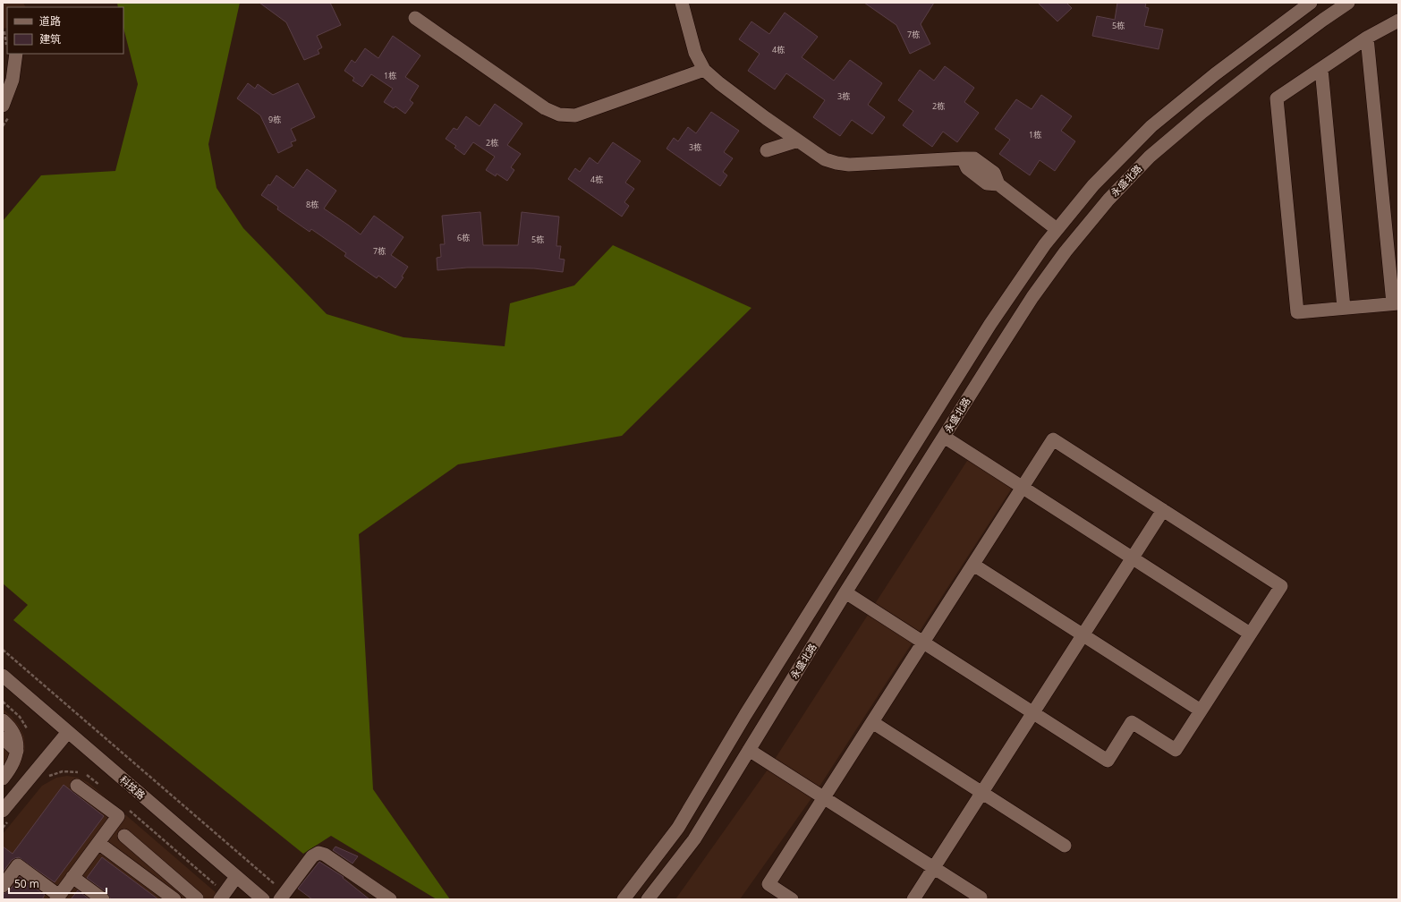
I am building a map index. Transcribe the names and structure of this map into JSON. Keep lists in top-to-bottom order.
{
  "streets": {
    "street": ["永盛北路", "科技路"]
  },
  "house_numbers": [
    "5栋",
    "7栋",
    "4栋",
    "1栋",
    "3栋",
    "2栋",
    "9栋",
    "1栋",
    "2栋",
    "3栋",
    "4栋",
    "8栋",
    "6栋",
    "5栋",
    "7栋"
  ],
  "legend": ["道路", "建筑"],
  "scale_bar": "50 m"
}
